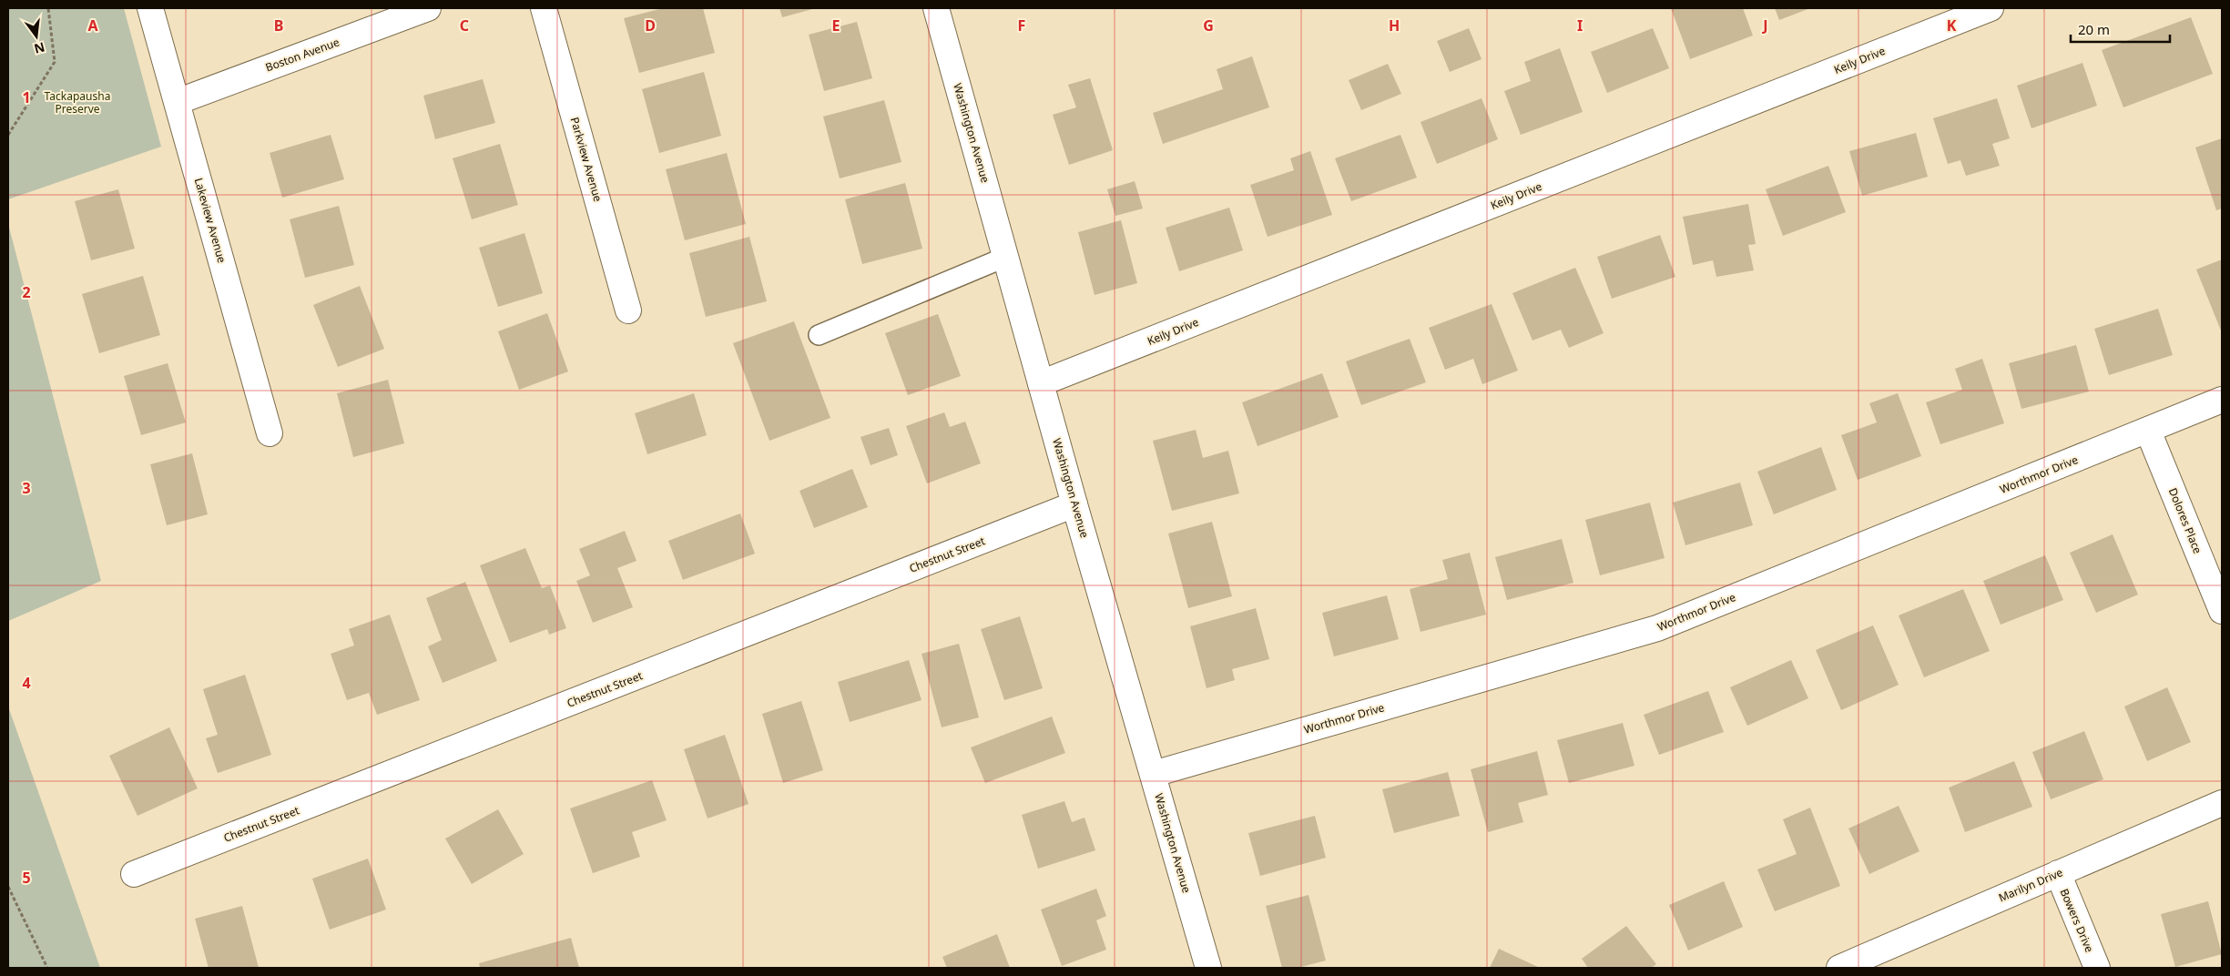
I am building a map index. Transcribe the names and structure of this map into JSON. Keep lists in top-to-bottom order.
{
  "streets": {
    "street": [
      "Boston Avenue",
      "Keily Drive",
      "Washington Avenue",
      "Parkview Avenue",
      "Lakeview Avenue",
      "Worthmor Drive",
      "Dolores Place",
      "Chestnut Street",
      "Marilyn Drive",
      "Bowers Drive"
    ]
  },
  "crossings": [
    ["Boston Avenue", "Lakeview Avenue"],
    ["Keily Drive", "Washington Avenue"],
    ["Washington Avenue", "Worthmor Drive"],
    ["Washington Avenue", "Chestnut Street"],
    ["Worthmor Drive", "Dolores Place"],
    ["Marilyn Drive", "Bowers Drive"]
  ],
  "parks": ["Tackapausha Preserve"],
  "scale_bar": "20 m",
  "north": "bottom",
  "grid": {
    "columns": [
      "A",
      "B",
      "C",
      "D",
      "E",
      "F",
      "G",
      "H",
      "I",
      "J",
      "K"
    ],
    "rows": [
      "1",
      "2",
      "3",
      "4",
      "5"
    ]
  }
}
